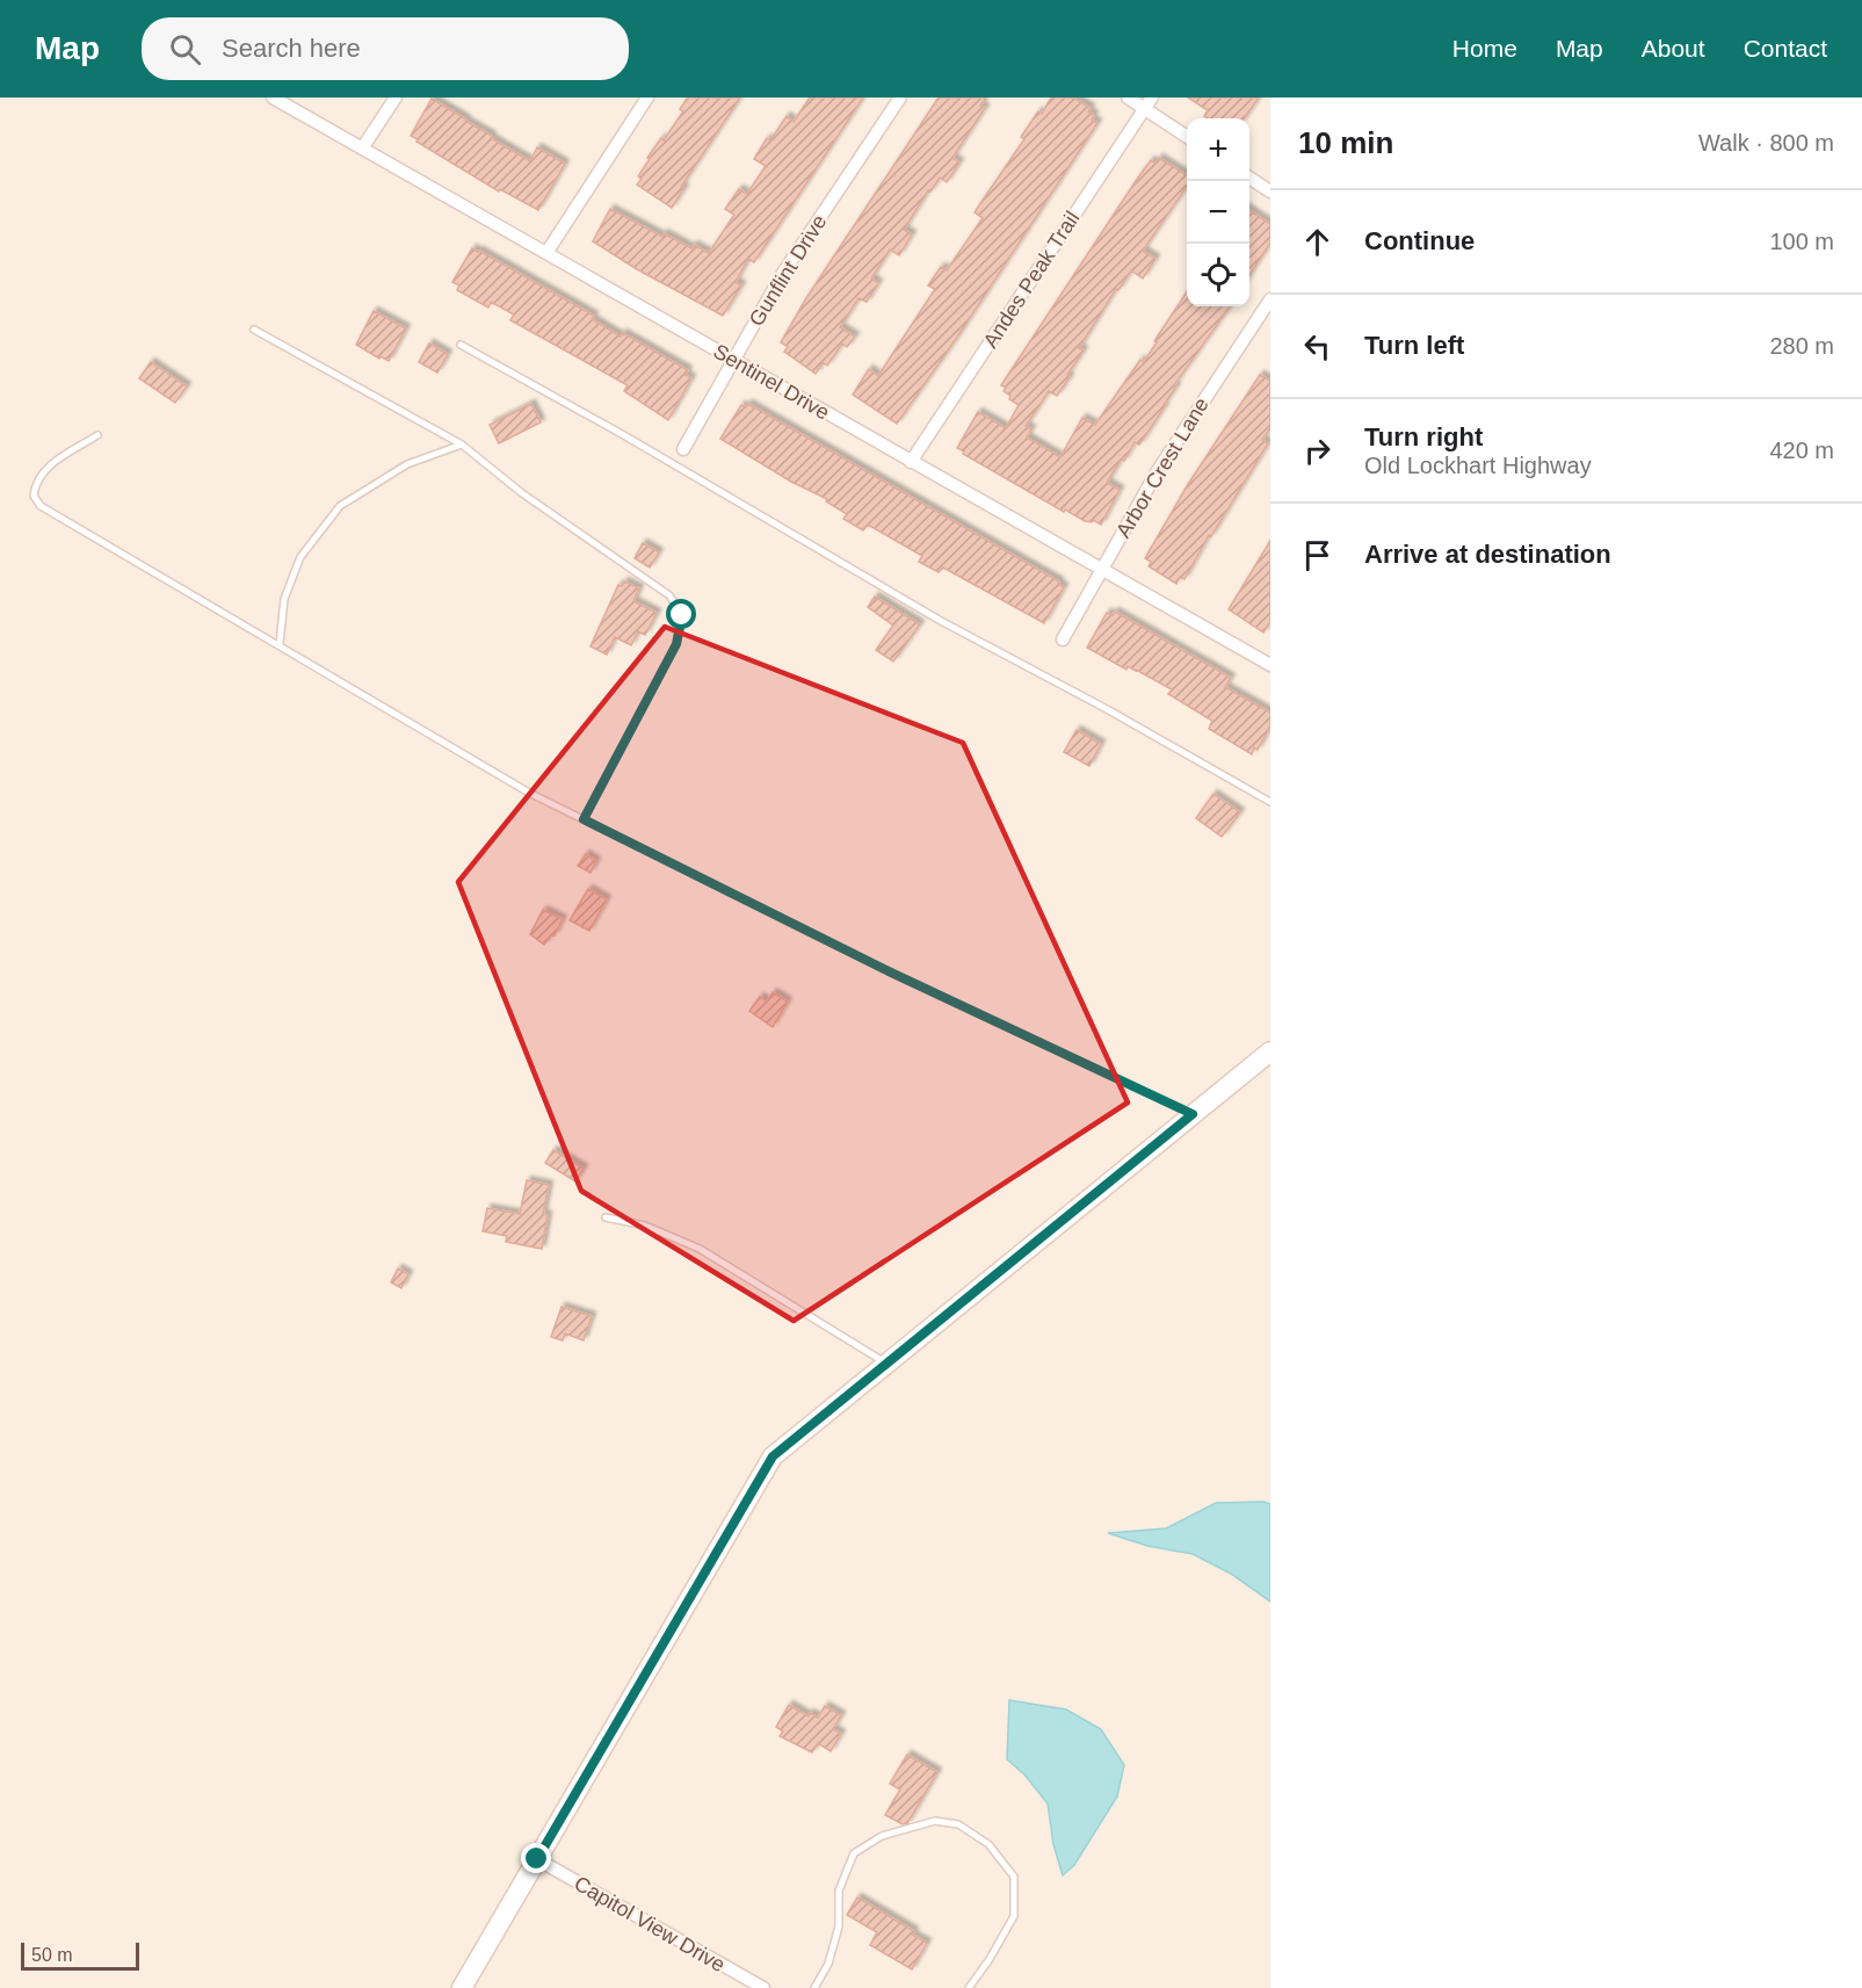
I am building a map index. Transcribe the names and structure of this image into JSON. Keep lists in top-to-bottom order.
{
  "streets": {
    "street": [
      "Gunflint Drive",
      "Andes Peak Trail",
      "Sentinel Drive",
      "Arbor Crest Lane",
      "Capitol View Drive"
    ]
  },
  "crossings": [
    ["Gunflint Drive", "Sentinel Drive"],
    ["Andes Peak Trail", "Sentinel Drive"],
    ["Sentinel Drive", "Arbor Crest Lane"]
  ],
  "scale_bar": "50 m",
  "page": {
    "header": "Map",
    "search": "Search here",
    "nav": [
      "Home",
      "Map",
      "About",
      "Contact"
    ],
    "heading": ["10 min", "Walk · 800 m"],
    "map_buttons": ["+", "−"],
    "list": [
      ["Continue", "100 m"],
      ["Turn left", "280 m"],
      ["Turn right", "Old Lockhart Highway", "420 m"],
      "Arrive at destination"
    ],
    "scale": "50 m"
  }
}
